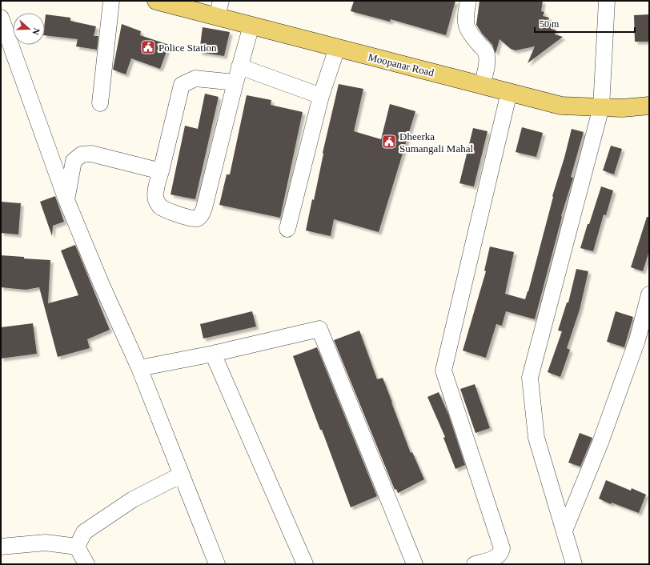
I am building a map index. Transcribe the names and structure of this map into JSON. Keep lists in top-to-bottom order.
{
  "streets": {
    "main road": ["Moopanar Road"]
  },
  "places": {
    "public building": ["Police Station", "Dheerka Sumangali Mahal"]
  },
  "scale_bar": "50 m",
  "north": "right"
}
